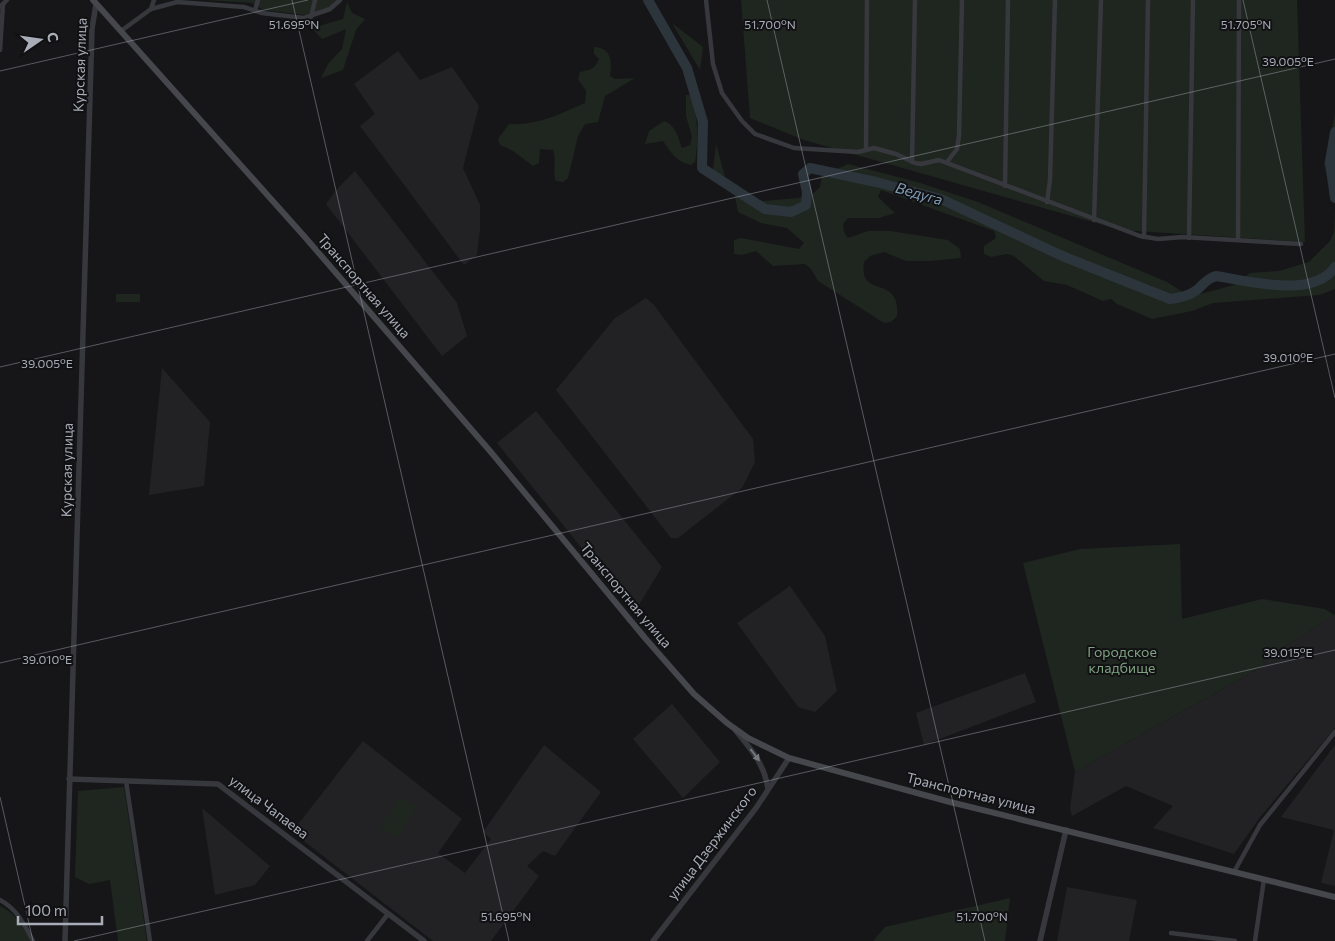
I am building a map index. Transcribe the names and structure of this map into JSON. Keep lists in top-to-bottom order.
{
  "streets": {
    "main road": ["Транспортная улица"],
    "street": ["Курская улица", "улица Чапаева", "улица Дзержинского"]
  },
  "crossings": [
    ["Курская улица", "Транспортная улица"],
    ["Курская улица", "улица Чапаева"],
    ["Транспортная улица", "улица Дзержинского"]
  ],
  "water": ["Ведуга"],
  "parks": ["Городское кладбище"],
  "scale_bar": "100 m",
  "north": "right",
  "coordinates": [
    "51.695°N",
    "51.700°N",
    "51.705°N",
    "39.005°E",
    "39.010°E",
    "39.015°E"
  ]
}
